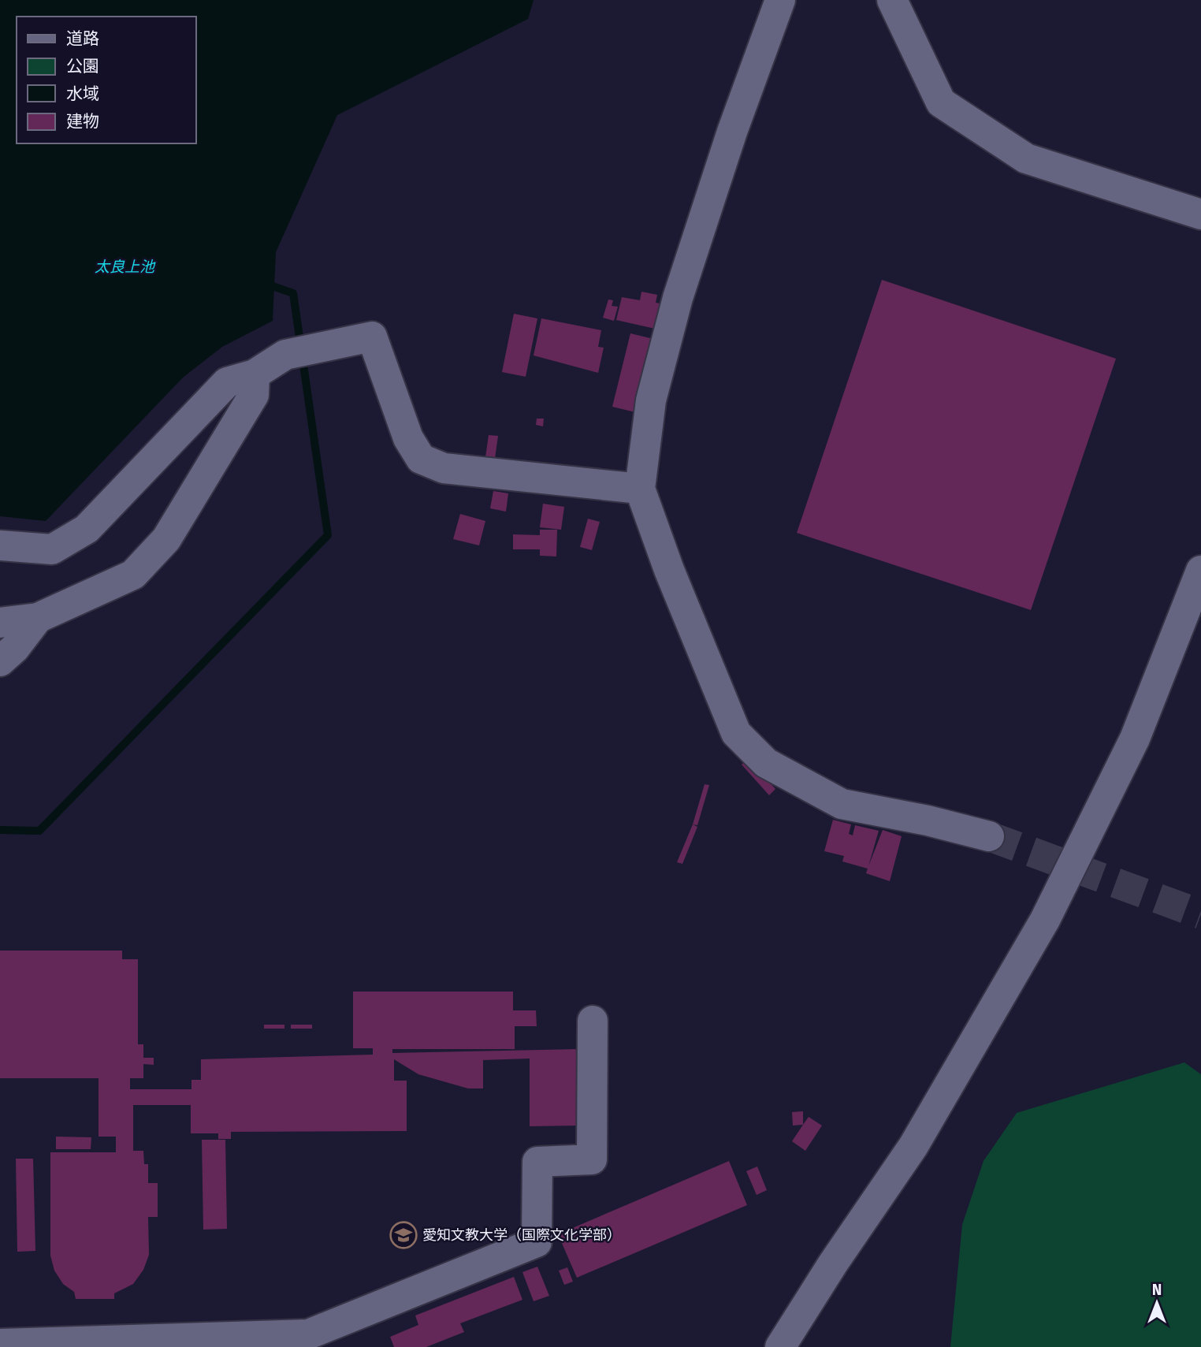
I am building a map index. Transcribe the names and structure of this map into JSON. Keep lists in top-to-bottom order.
{
  "water": ["太良上池"],
  "places": {
    "school or university": ["愛知文教大学（国際文化学部）"]
  },
  "legend": [
    "道路",
    "公園",
    "水域",
    "建物"
  ],
  "north": "top"
}
